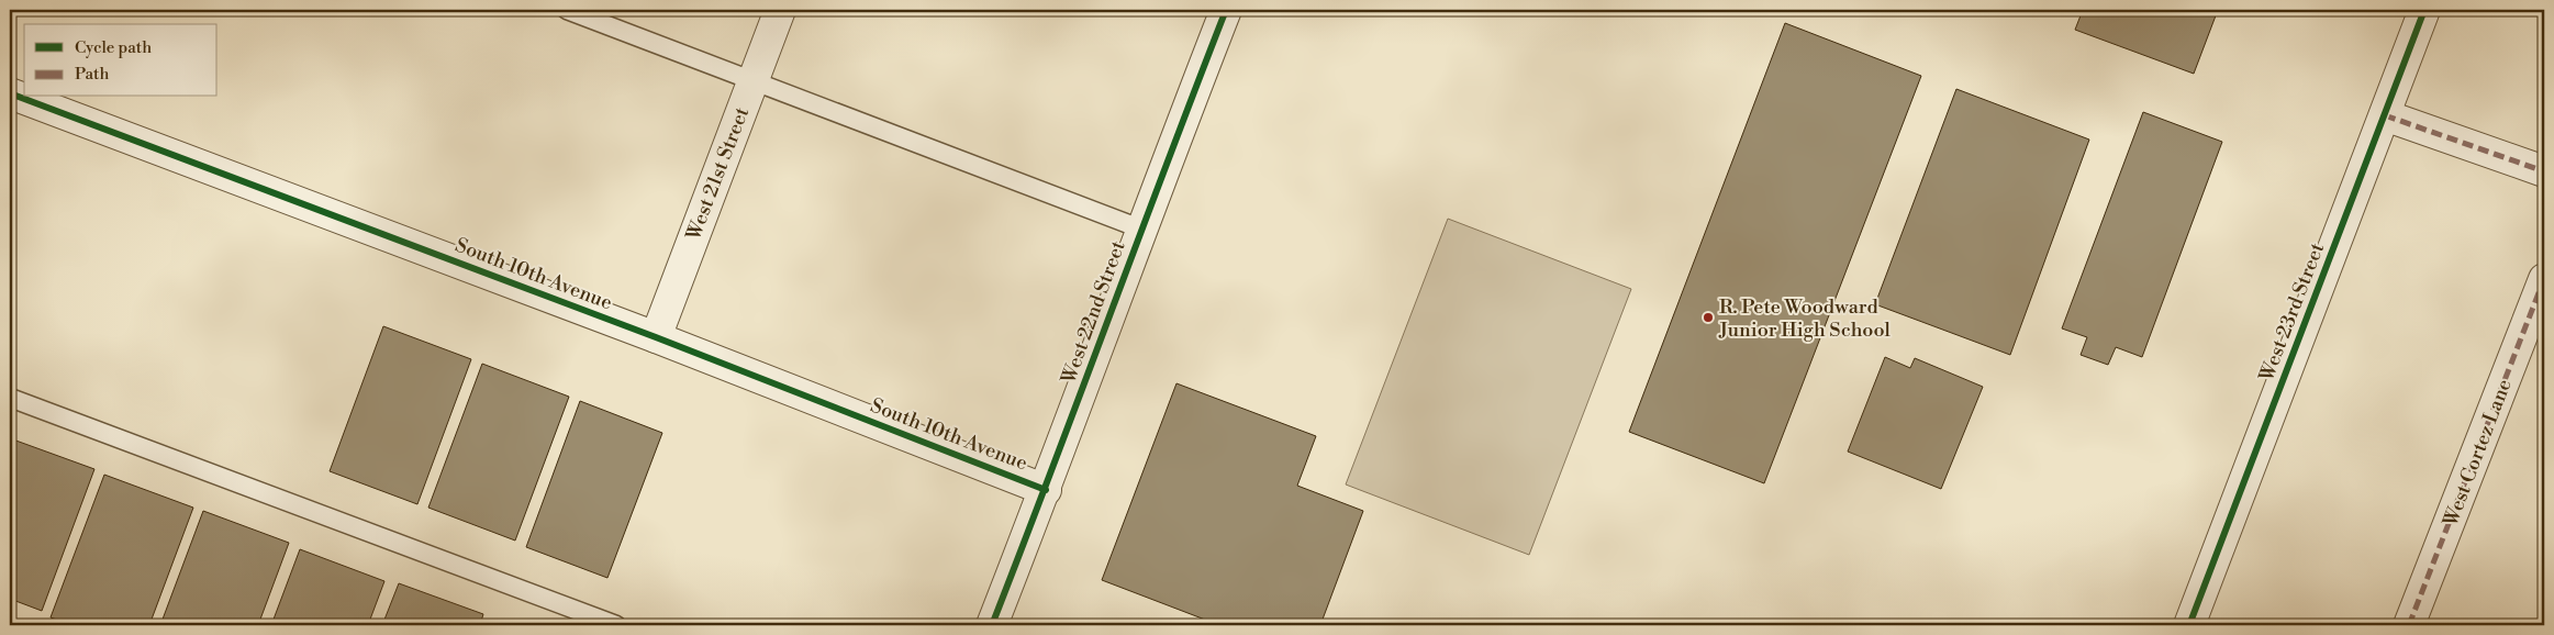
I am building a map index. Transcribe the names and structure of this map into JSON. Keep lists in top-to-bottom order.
{
  "streets": {
    "street": [
      "West 21st Street",
      "South 10th Avenue",
      "West 22nd Street",
      "West 23rd Street",
      "West Cortez Lane"
    ]
  },
  "crossings": [
    ["West 21st Street", "South 10th Avenue"],
    ["South 10th Avenue", "West 22nd Street"]
  ],
  "places": ["R. Pete Woodward Junior High School"],
  "legend": ["Cycle path", "Path"]
}
